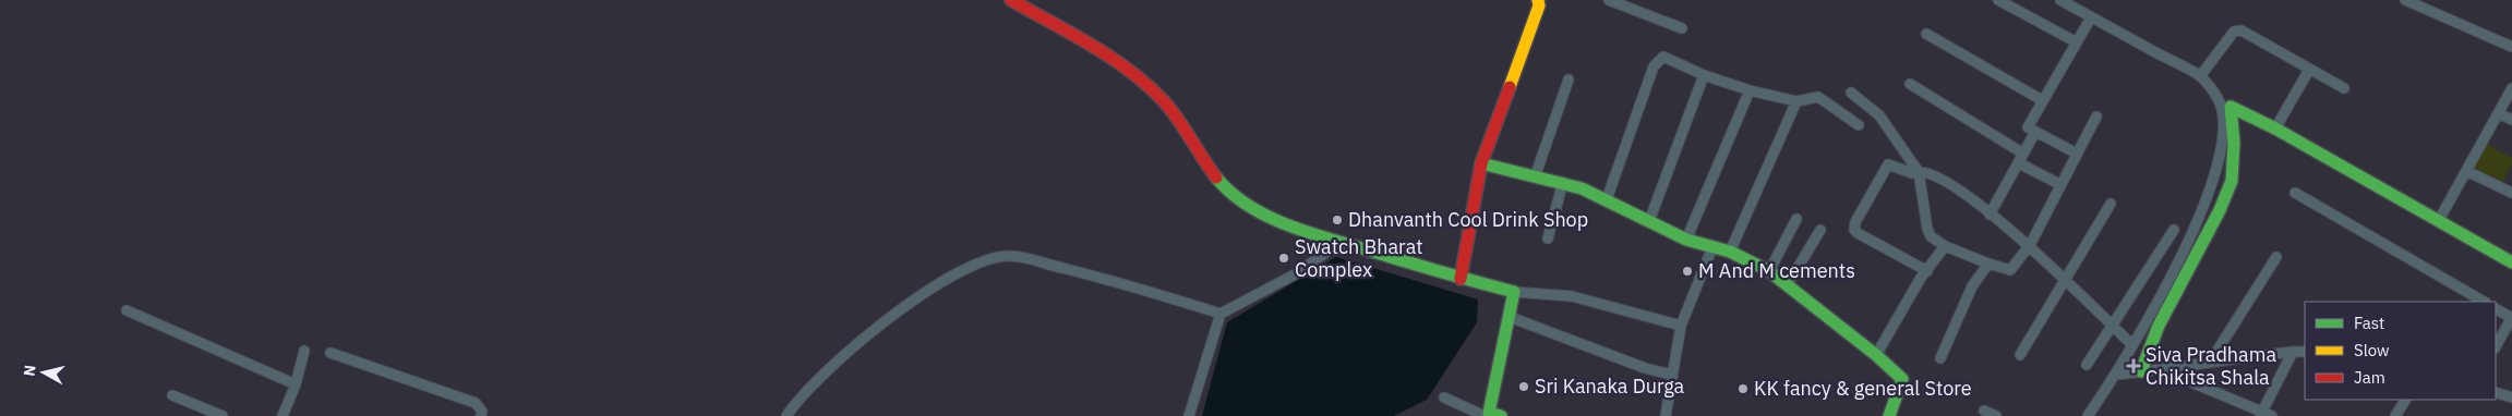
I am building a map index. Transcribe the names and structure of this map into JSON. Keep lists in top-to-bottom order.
{
  "places": {
    "other": [
      "Dhanvanth Cool Drink Shop",
      "Swatch Bharat Complex",
      "M And M cements",
      "Sri Kanaka Durga",
      "KK fancy & general Store"
    ],
    "health": ["Siva Pradhama Chikitsa Shala"]
  },
  "legend": ["Fast", "Slow", "Jam"],
  "north": "left"
}
